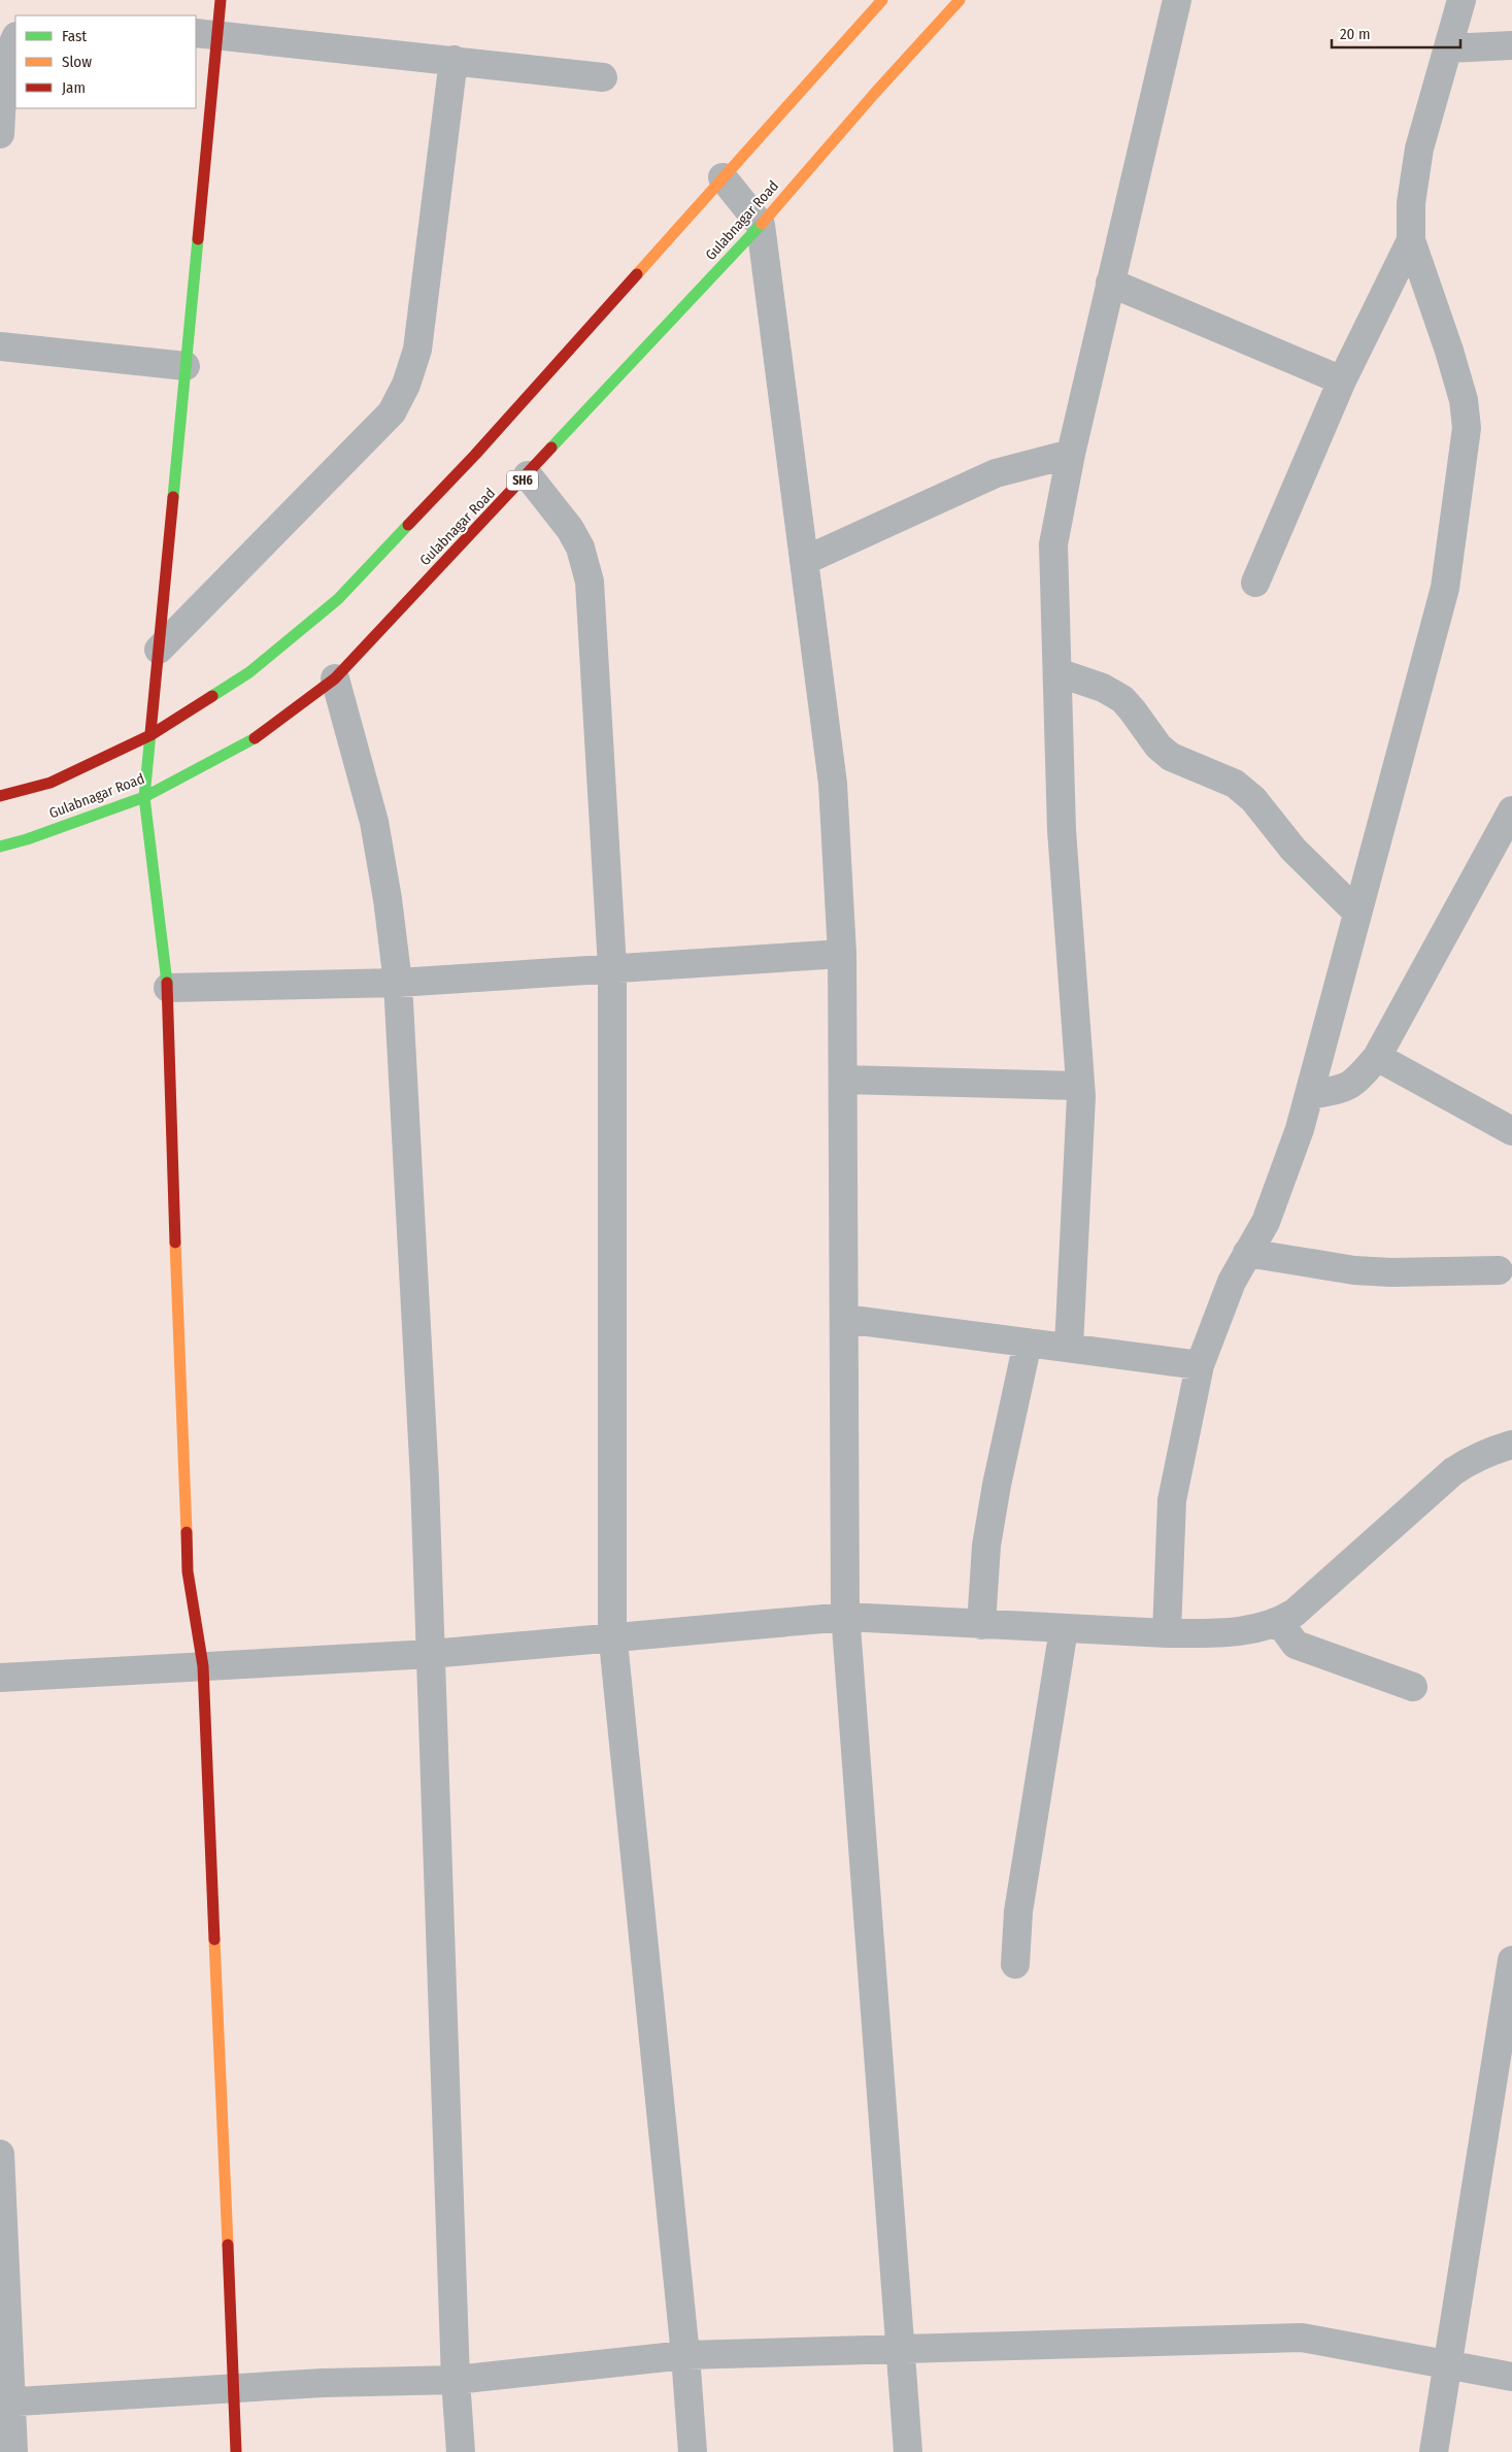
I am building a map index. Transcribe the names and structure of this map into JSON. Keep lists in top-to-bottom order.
{
  "streets": {
    "main road": ["Gulabnagar Road", "SH6"]
  },
  "legend": ["Fast", "Slow", "Jam"],
  "scale_bar": "20 m"
}
